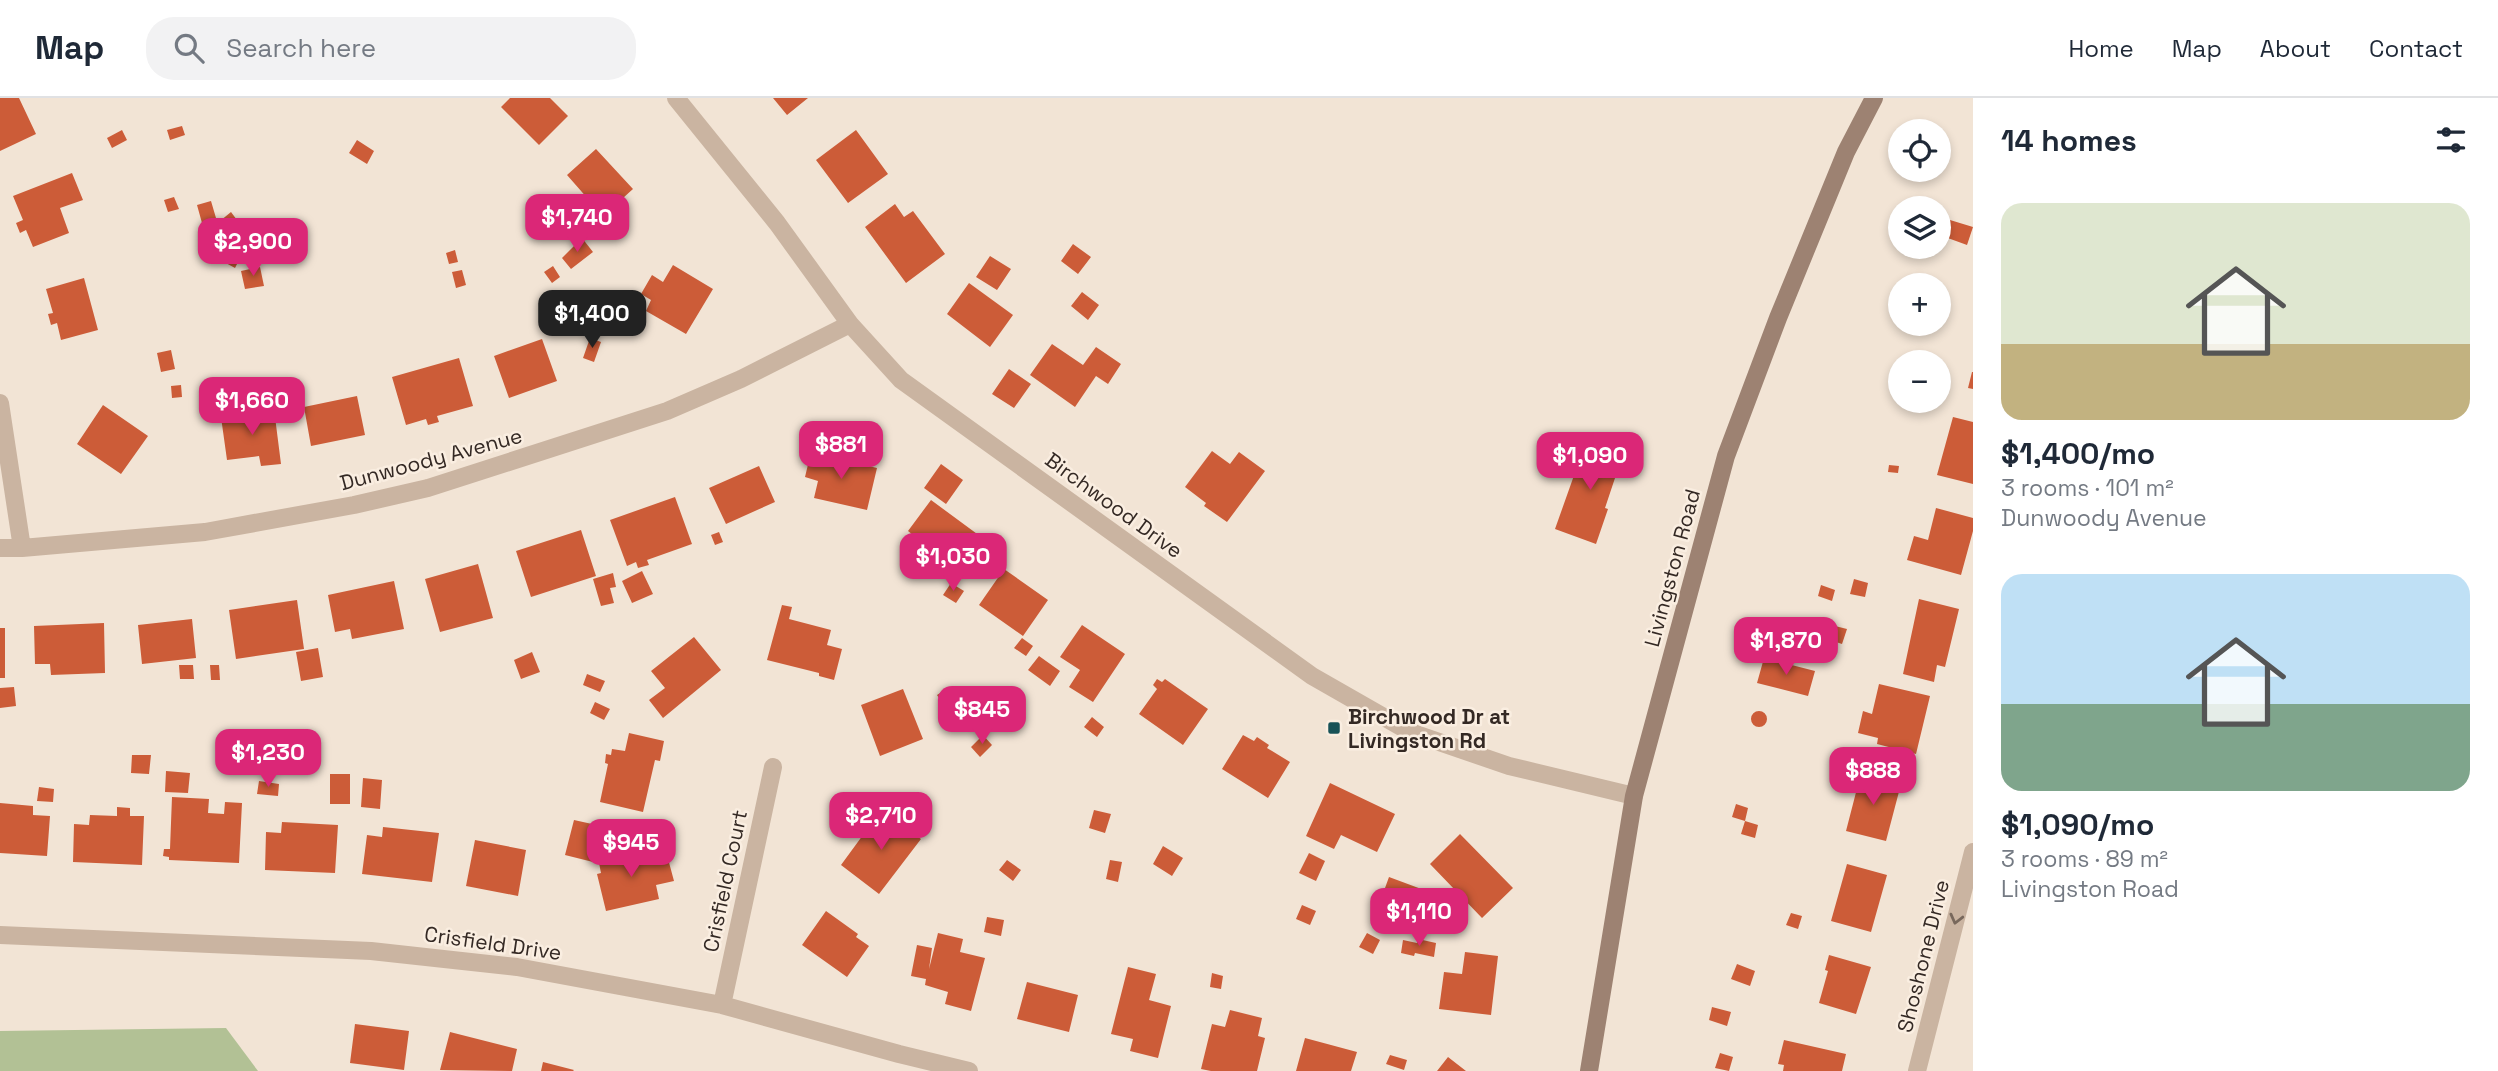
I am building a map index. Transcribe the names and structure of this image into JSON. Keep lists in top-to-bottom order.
{
  "streets": {
    "main road": ["Livingston Road"],
    "street": [
      "Dunwoody Avenue",
      "Birchwood Drive",
      "Crisfield Court",
      "Crisfield Drive",
      "Shoshone Drive"
    ]
  },
  "crossings": [
    ["Dunwoody Avenue", "Birchwood Drive"],
    ["Birchwood Drive", "Livingston Road"],
    ["Crisfield Court", "Crisfield Drive"]
  ],
  "one_way": ["Shoshone Drive"],
  "places": {
    "transit": ["Birchwood Dr at Livingston Rd"]
  },
  "page": {
    "header": "Map",
    "search": "Search here",
    "nav": [
      "Home",
      "Map",
      "About",
      "Contact"
    ],
    "heading": "14 homes",
    "map_buttons": ["+", "−"],
    "list": [
      {
        "name": "$1,400/mo",
        "note": "3 rooms · 101 m² · Dunwoody Avenue"
      },
      {
        "name": "$1,090/mo",
        "note": "3 rooms · 89 m² · Livingston Road"
      }
    ],
    "price": [
      "$1,740",
      "$2,900",
      "$1,400",
      "$1,660",
      "$881",
      "$1,090",
      "$1,030",
      "$1,870",
      "$845",
      "$1,230",
      "$888",
      "$2,710",
      "$945",
      "$1,110"
    ]
  }
}
